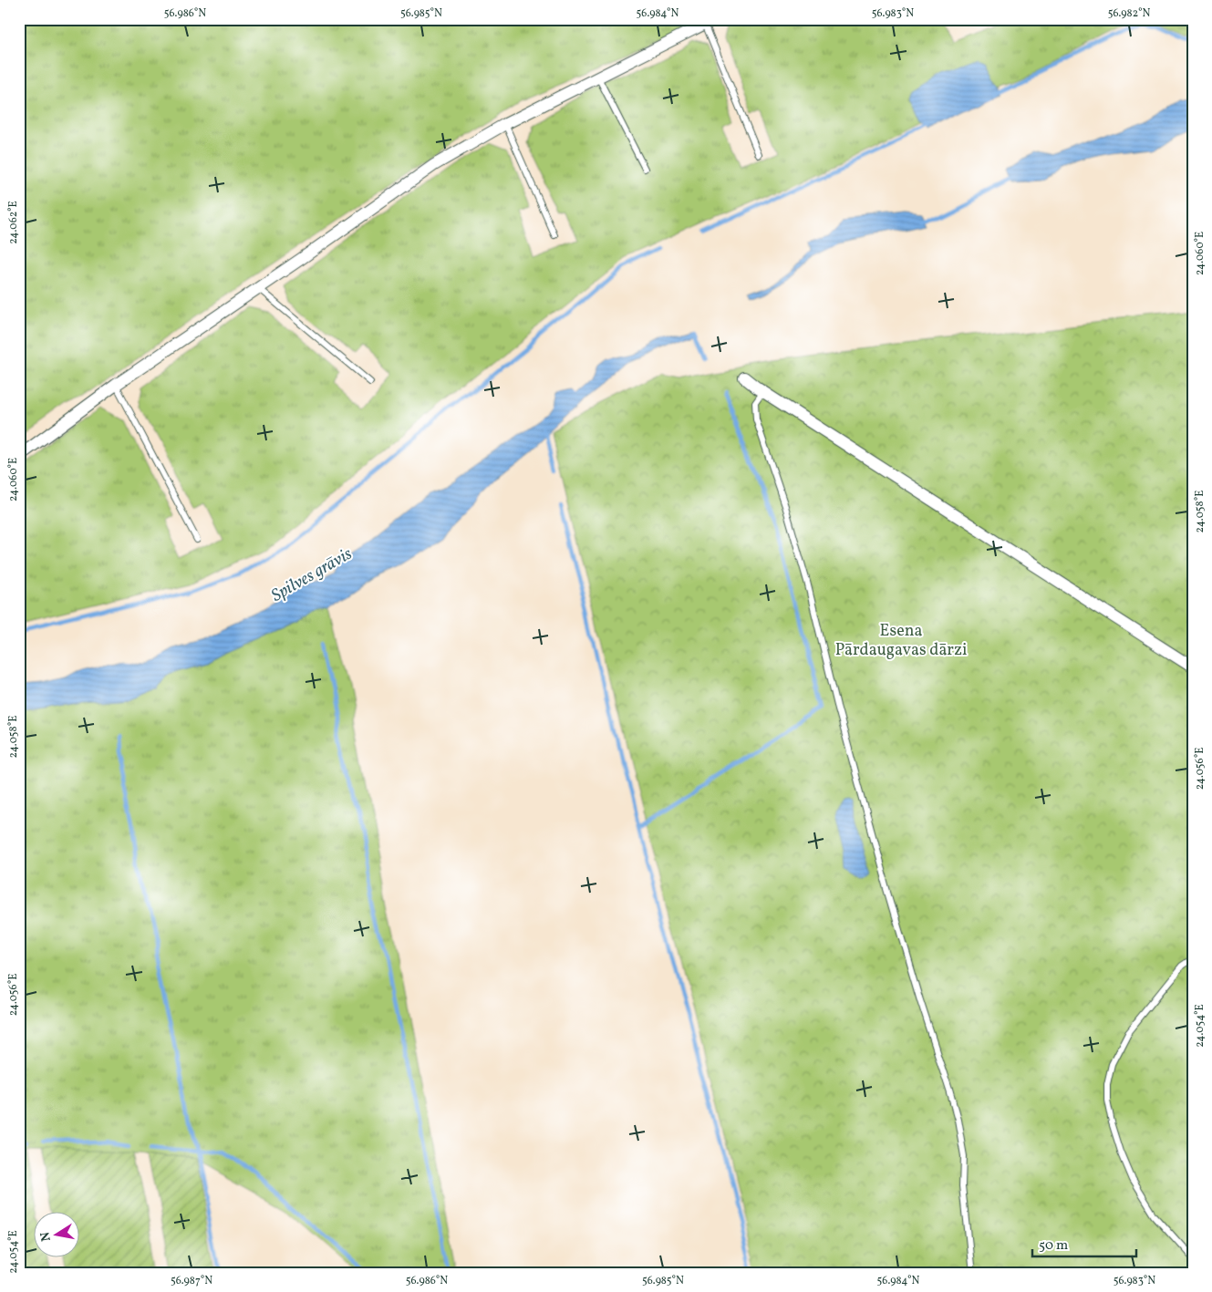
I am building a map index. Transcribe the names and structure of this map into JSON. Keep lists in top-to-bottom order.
{
  "water": ["Spilves grāvis"],
  "parks": ["Esena Pārdaugavas dārzi"],
  "scale_bar": "50 m",
  "north": "left",
  "coordinates": [
    "56.986°N",
    "56.985°N",
    "56.984°N",
    "56.983°N",
    "56.982°N",
    "24.062°E",
    "24.060°E",
    "24.058°E",
    "24.056°E",
    "24.054°E",
    "56.987°N"
  ]
}
